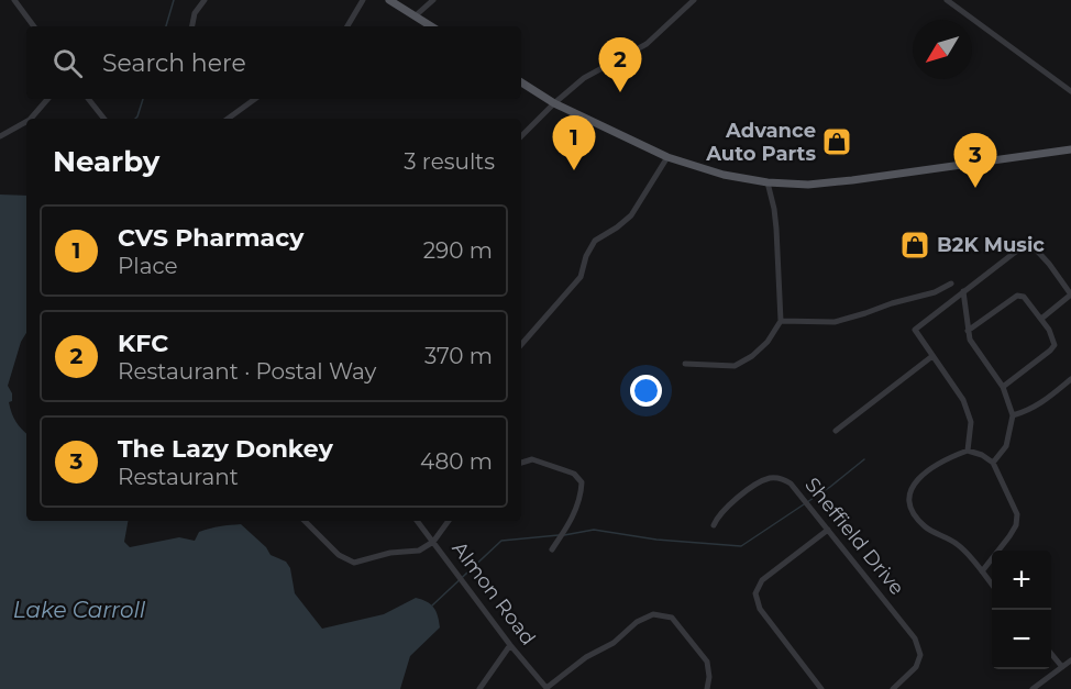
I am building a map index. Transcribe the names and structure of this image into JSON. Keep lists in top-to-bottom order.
{
  "streets": {
    "street": ["Sheffield Drive", "Almon Road"]
  },
  "water": ["Lake Carroll"],
  "places": {
    "shop": ["Advance Auto Parts", "B2K Music"]
  },
  "north": "bottom left",
  "page": {
    "search": "Search here",
    "pins": ["2", "1", "3"],
    "heading": ["Nearby", "3 results"],
    "list": [
      {
        "mark": "1",
        "name": "CVS Pharmacy",
        "note": "Place",
        "value": "290 m"
      },
      {
        "mark": "2",
        "name": "KFC",
        "note": "Restaurant · Postal Way",
        "value": "370 m"
      },
      {
        "mark": "3",
        "name": "The Lazy Donkey",
        "note": "Restaurant",
        "value": "480 m"
      }
    ],
    "map_buttons": ["+", "−"]
  }
}
